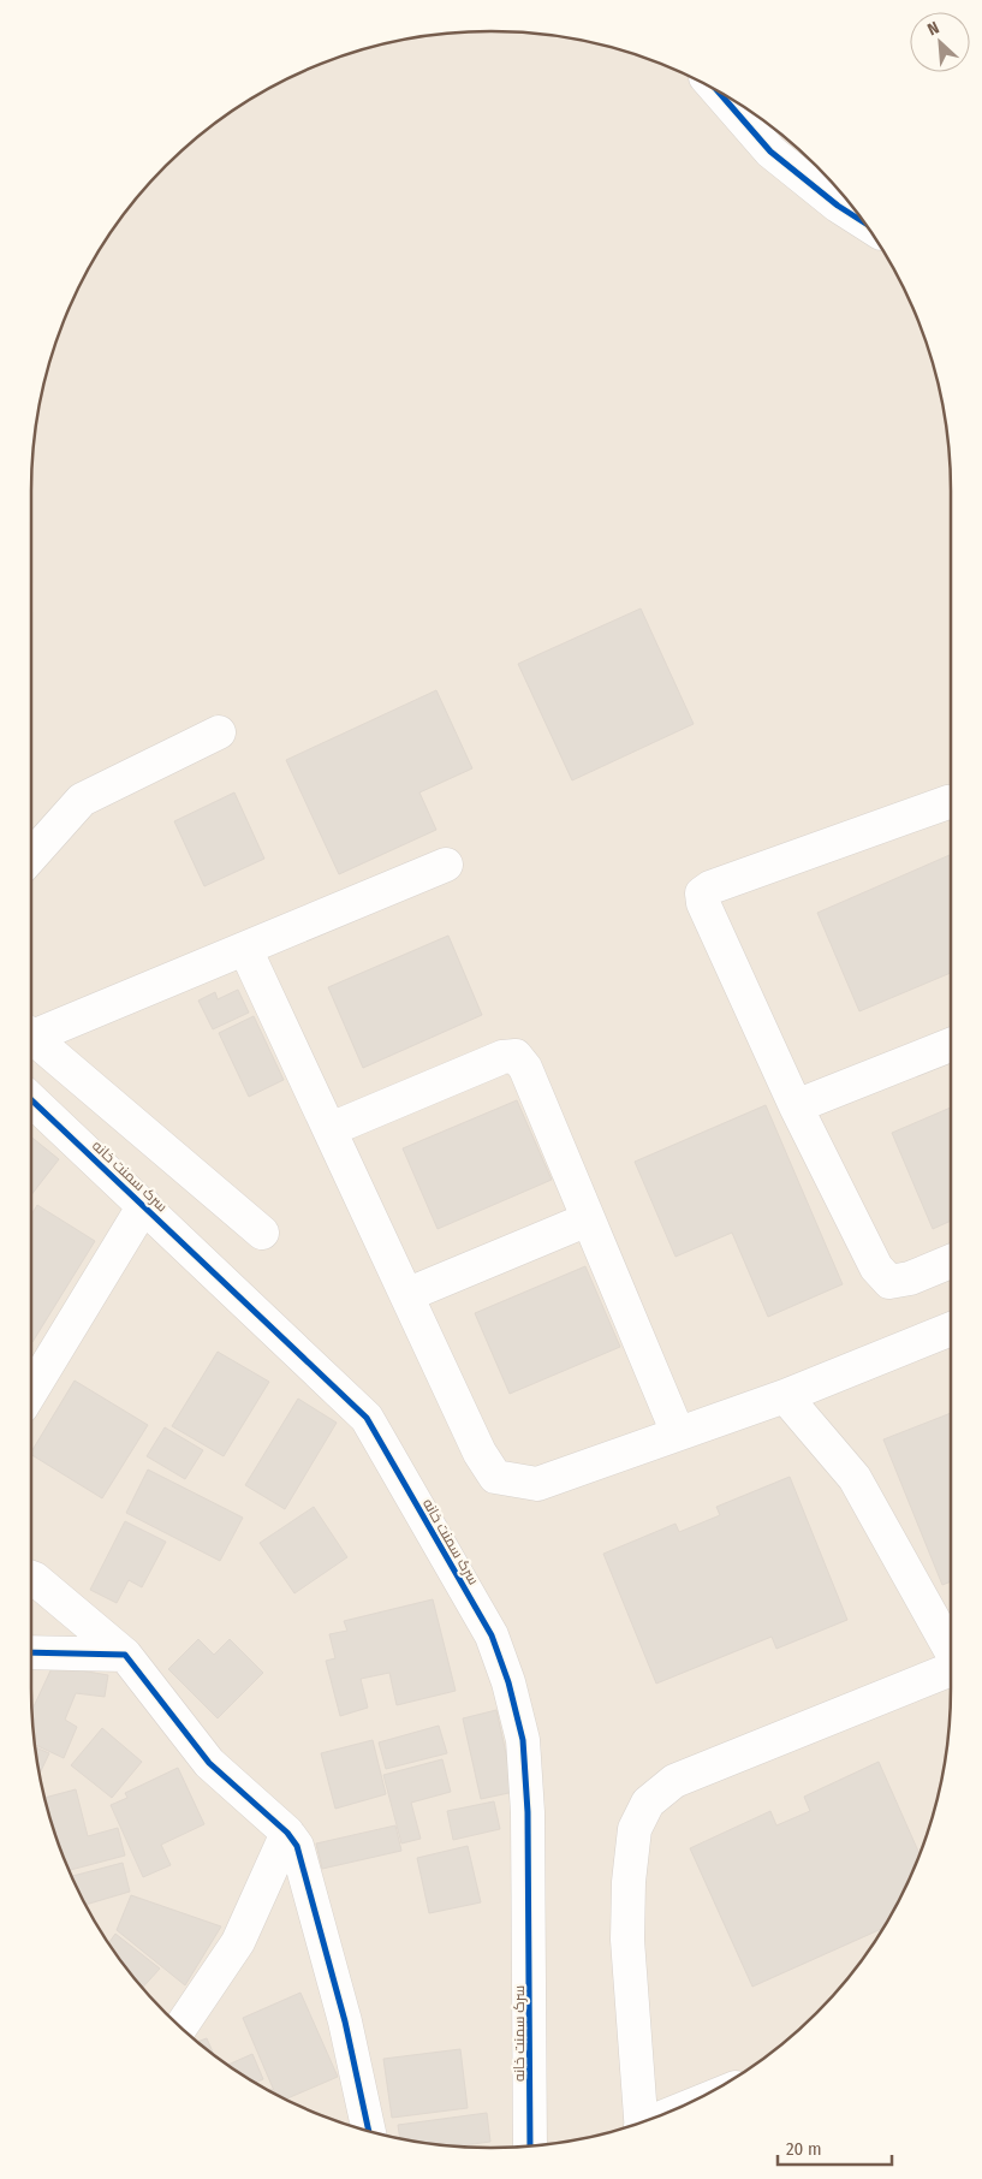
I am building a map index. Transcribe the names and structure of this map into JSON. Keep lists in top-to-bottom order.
{
  "streets": {
    "street": ["سرک سمنت خانه"]
  },
  "scale_bar": "20 m",
  "north": "top left"
}
